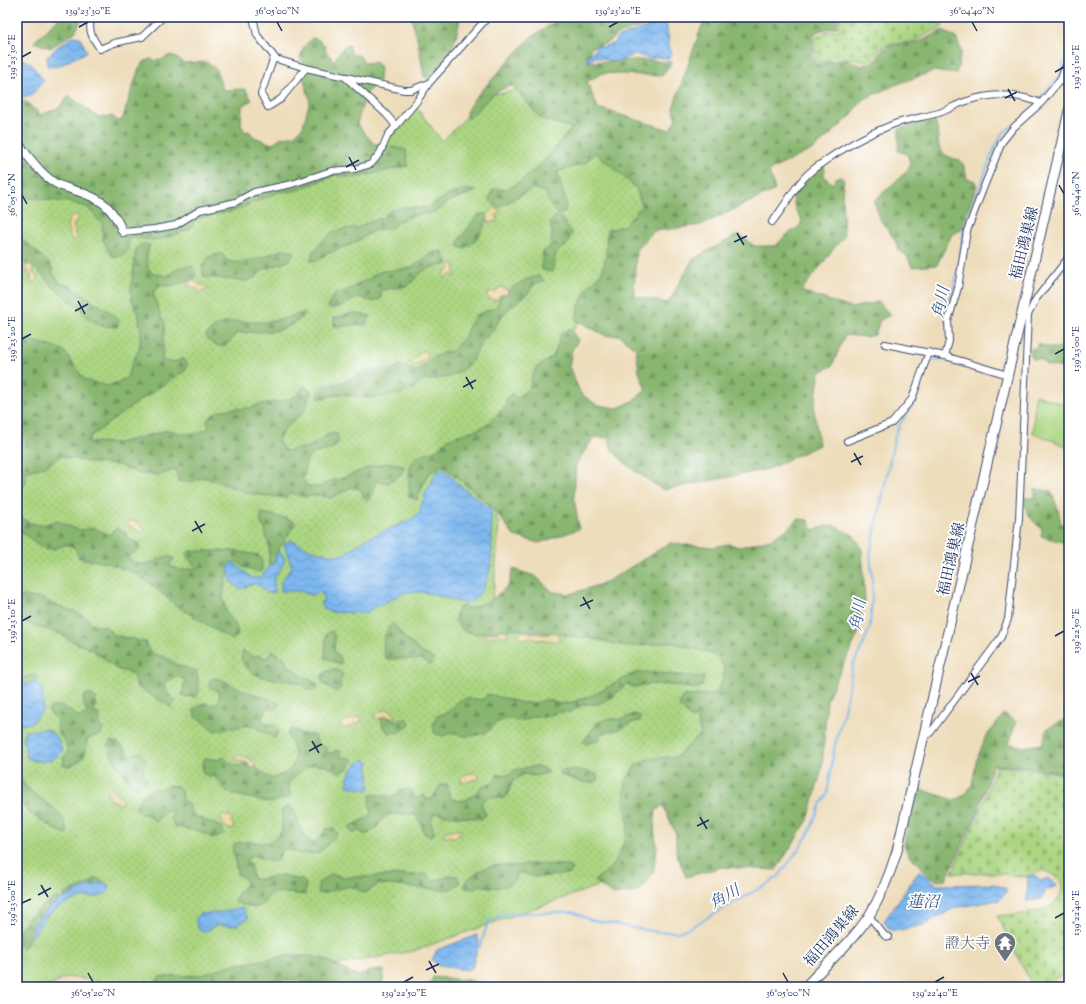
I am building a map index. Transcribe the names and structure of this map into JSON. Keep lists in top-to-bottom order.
{
  "streets": {
    "main road": ["福田鴻巣線"]
  },
  "water": ["角川", "蓮沼"],
  "places": {
    "temple": ["證大寺"]
  },
  "coordinates": [
    "139°23'30\"E",
    "36°05'00\"N",
    "139°23'20\"E",
    "36°04'40\"N",
    "139°23'10\"E",
    "36°05'10\"N",
    "139°23'00\"E",
    "139°22'50\"E",
    "139°22'40\"E",
    "36°05'20\"N"
  ]
}
